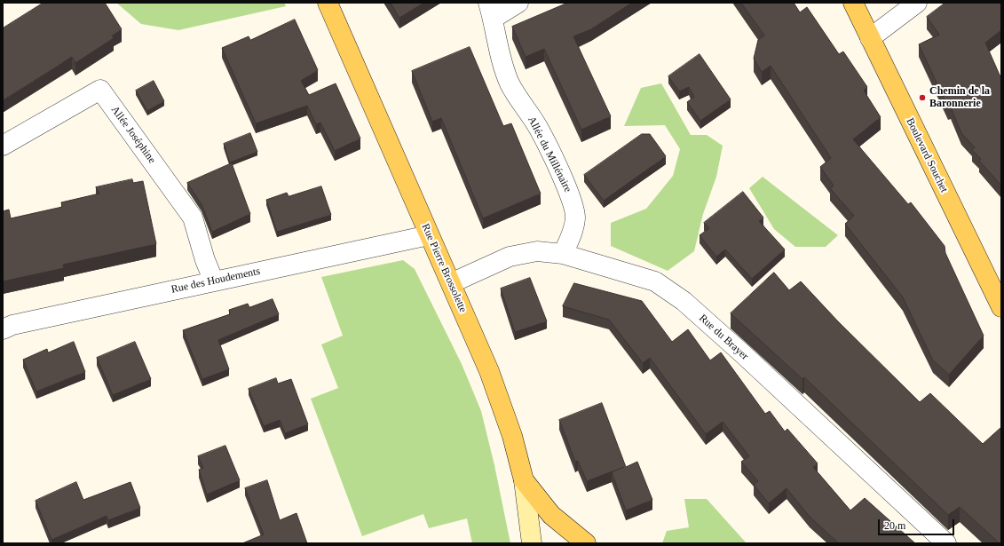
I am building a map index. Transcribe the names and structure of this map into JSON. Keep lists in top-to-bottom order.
{
  "streets": {
    "main road": ["Boulevard Souchet", "Rue Pierre Brossolette"],
    "street": [
      "Allée Joséphine",
      "Allée du Millénaire",
      "Rue des Houdements",
      "Rue du Brayer"
    ]
  },
  "crossings": [
    ["Allée Joséphine", "Rue des Houdements"],
    ["Allée du Millénaire", "Rue du Brayer"],
    ["Rue Pierre Brossolette", "Rue des Houdements"],
    ["Rue Pierre Brossolette", "Rue du Brayer"]
  ],
  "places": ["Chemin de la Baronnerie"],
  "scale_bar": "20 m"
}
